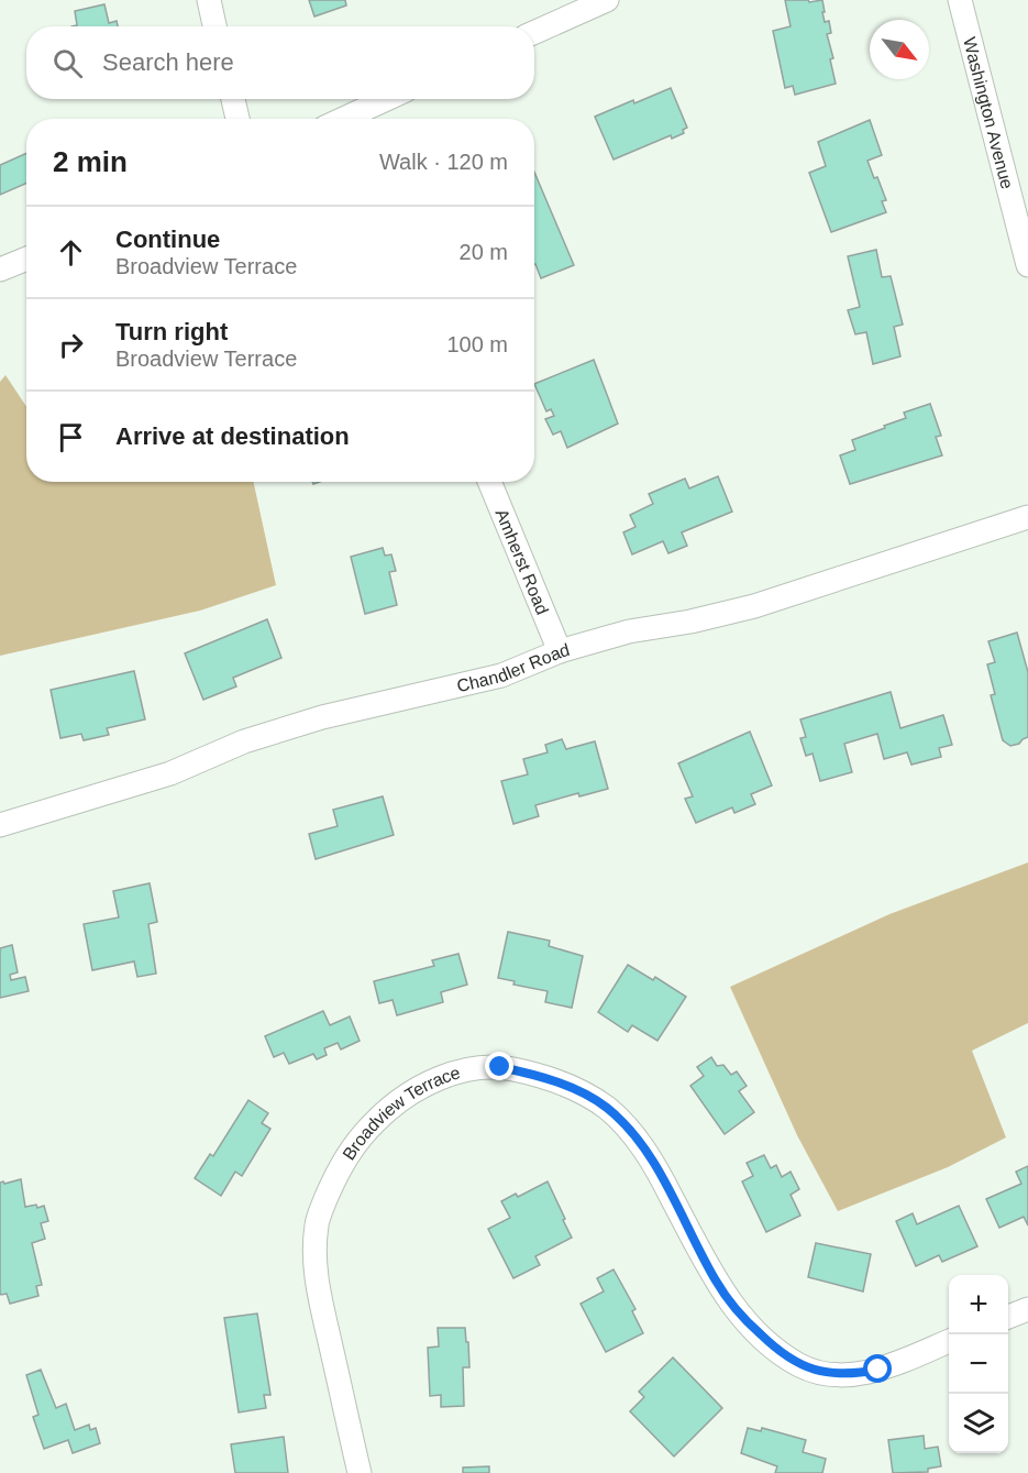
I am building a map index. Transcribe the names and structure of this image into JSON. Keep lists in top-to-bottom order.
{
  "streets": {
    "street": [
      "Washington Avenue",
      "Amherst Road",
      "Chandler Road",
      "Broadview Terrace"
    ]
  },
  "crossings": [
    ["Amherst Road", "Chandler Road"]
  ],
  "north": "bottom right",
  "page": {
    "search": "Search here",
    "heading": ["2 min", "Walk · 120 m"],
    "list": [
      ["Continue", "Broadview Terrace", "20 m"],
      ["Turn right", "Broadview Terrace", "100 m"],
      "Arrive at destination"
    ],
    "map_buttons": ["+", "−"]
  }
}
